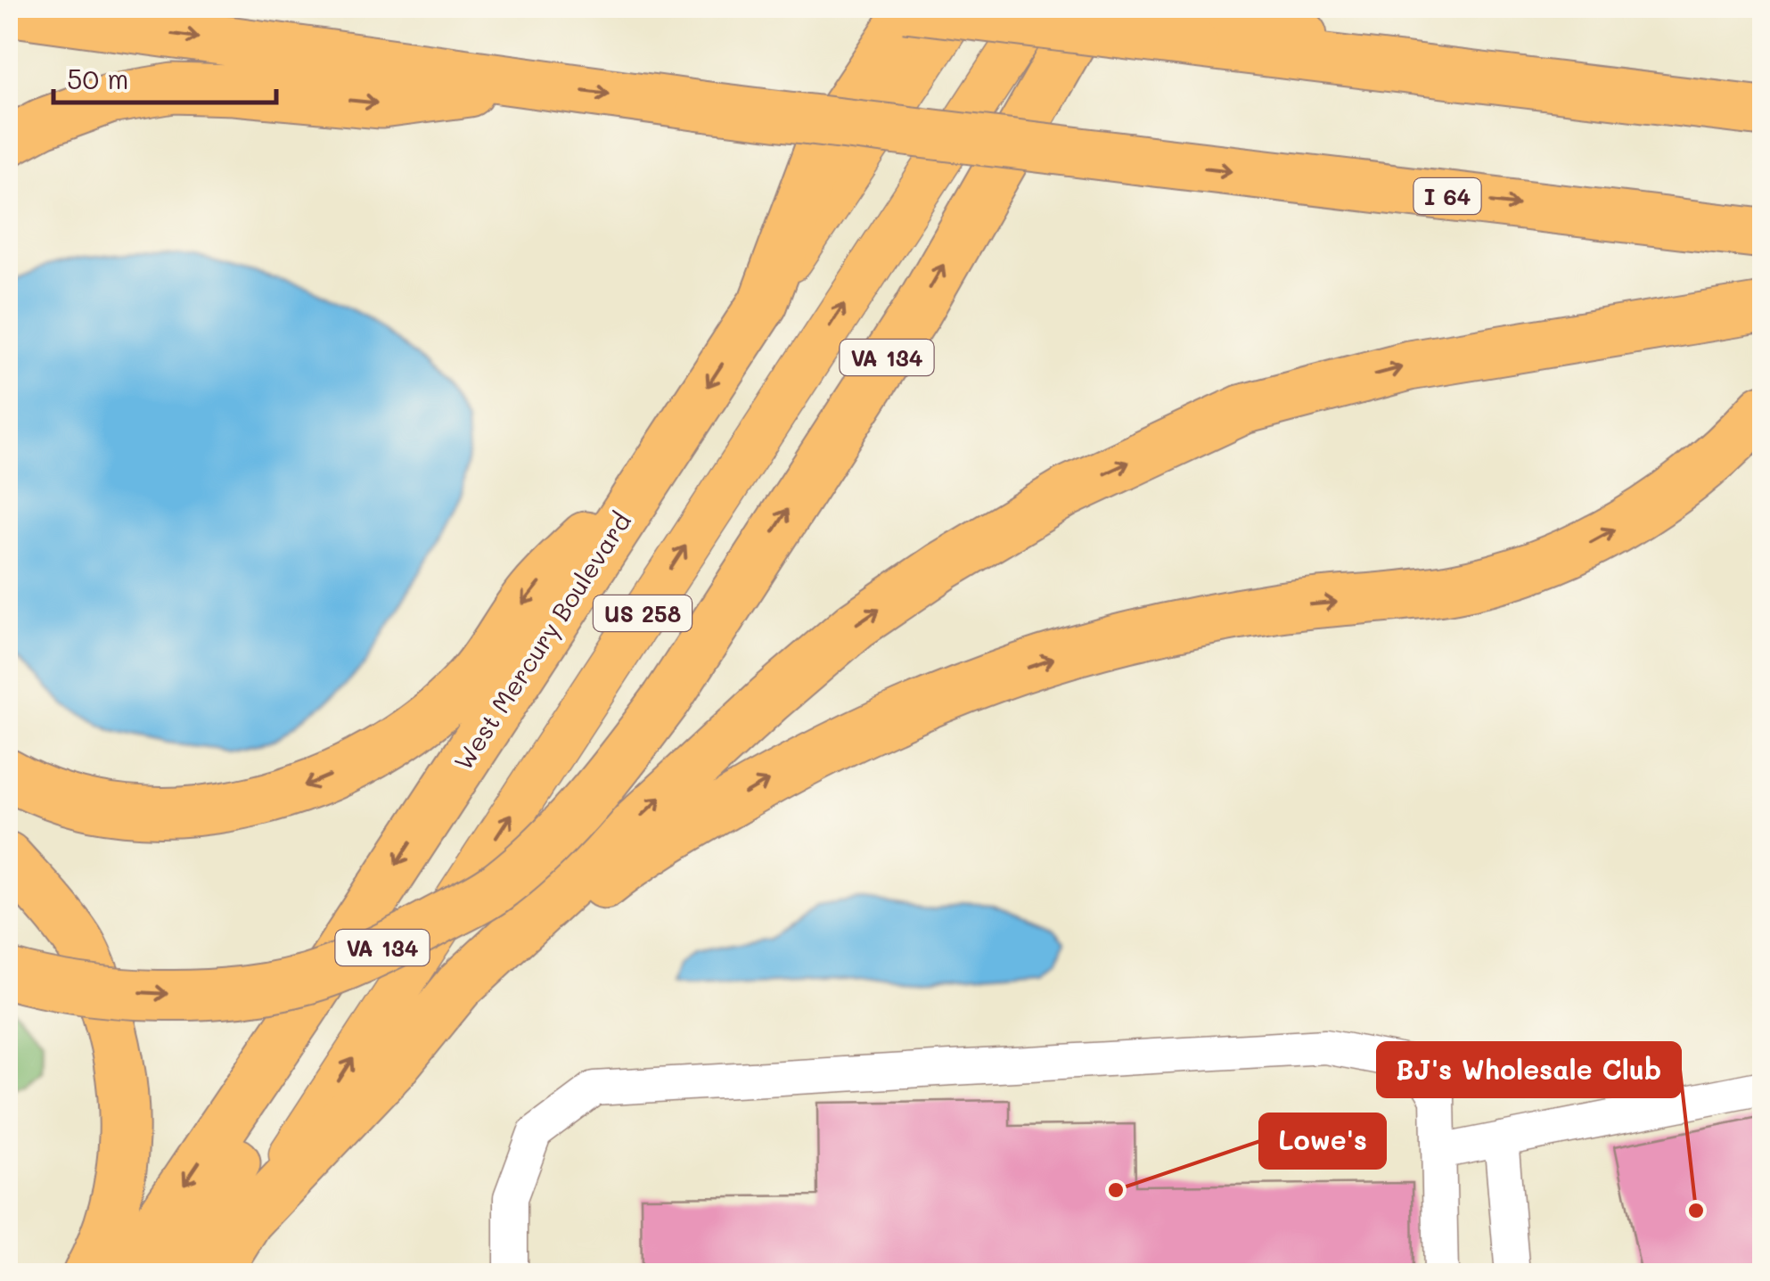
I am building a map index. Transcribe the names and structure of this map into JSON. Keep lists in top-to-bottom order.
{
  "streets": {
    "highway": [
      "I 64",
      "VA 134",
      "US 258",
      "West Mercury Boulevard"
    ]
  },
  "places": ["Lowe's", "BJ's Wholesale Club"],
  "scale_bar": "50 m"
}
